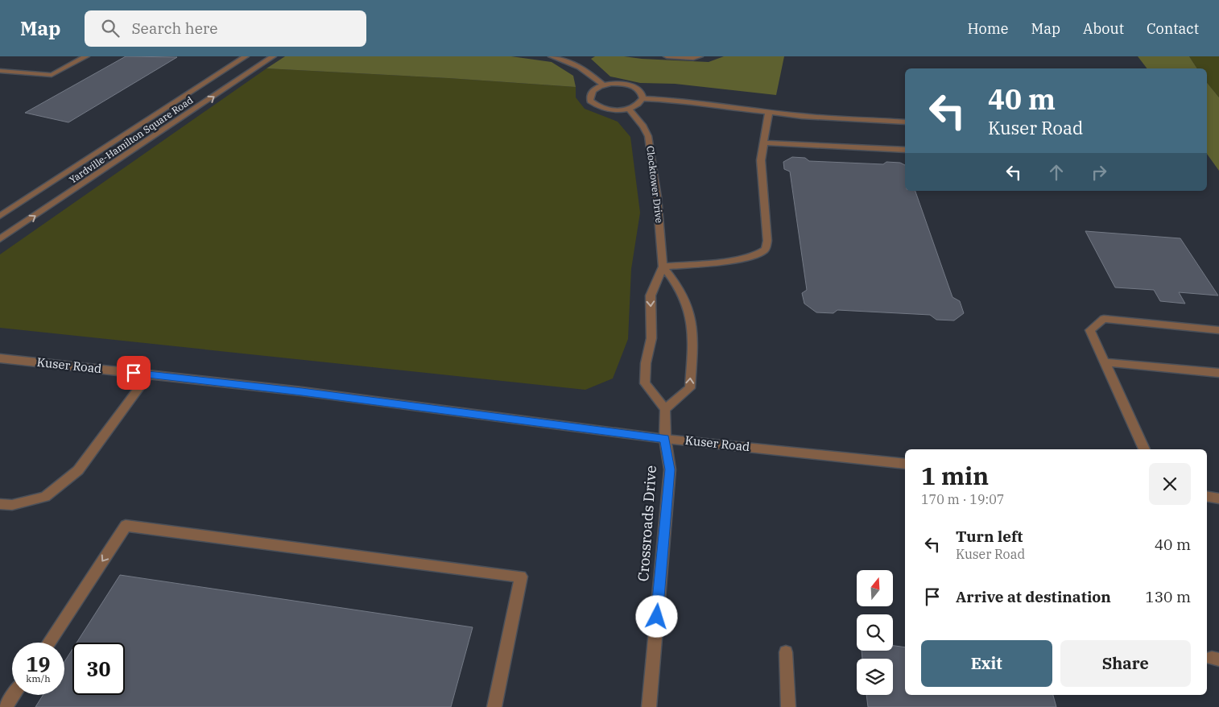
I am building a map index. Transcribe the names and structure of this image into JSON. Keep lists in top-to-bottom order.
{
  "streets": {
    "street": [
      "Yardville-Hamilton Square Road",
      "Clocktower Drive",
      "Kuser Road",
      "Crossroads Drive"
    ]
  },
  "crossings": [
    ["Kuser Road", "Crossroads Drive"]
  ],
  "one_way": ["Clocktower Drive"],
  "north": "top",
  "page": {
    "header": "Map",
    "search": "Search here",
    "nav": [
      "Home",
      "Map",
      "About",
      "Contact"
    ],
    "turn": ["40 m", "Kuser Road"],
    "heading": ["1 min", "170 m · 19:07"],
    "list": [
      {
        "name": "Turn left",
        "note": "Kuser Road",
        "value": "40 m"
      },
      {
        "name": "Arrive at destination",
        "value": "130 m"
      }
    ],
    "buttons": ["Exit", "Share"],
    "speed": "19 km/h",
    "limit": "30"
  }
}
